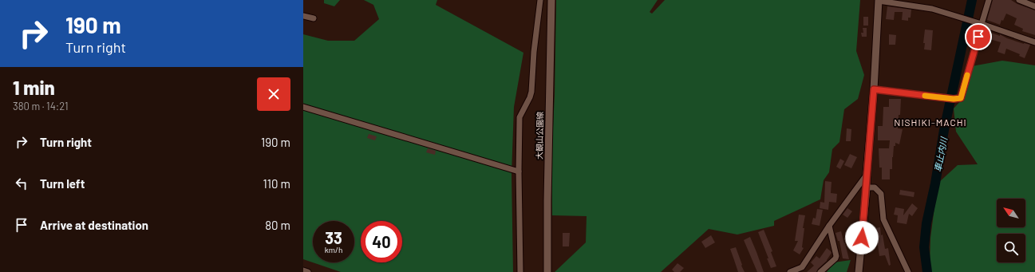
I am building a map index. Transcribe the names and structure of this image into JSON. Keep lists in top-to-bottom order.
{
  "streets": {
    "street": ["大観山公園線"]
  },
  "districts": ["NISHIKI-MACHI"],
  "water": ["車止内川"],
  "north": "top left",
  "page": {
    "turn": ["190 m", "Turn right"],
    "heading": ["1 min", "380 m · 14:21"],
    "list": [
      {
        "name": "Turn right",
        "value": "190 m"
      },
      {
        "name": "Turn left",
        "value": "110 m"
      },
      {
        "name": "Arrive at destination",
        "value": "80 m"
      }
    ],
    "speed": "33 km/h",
    "limit": "40"
  }
}
